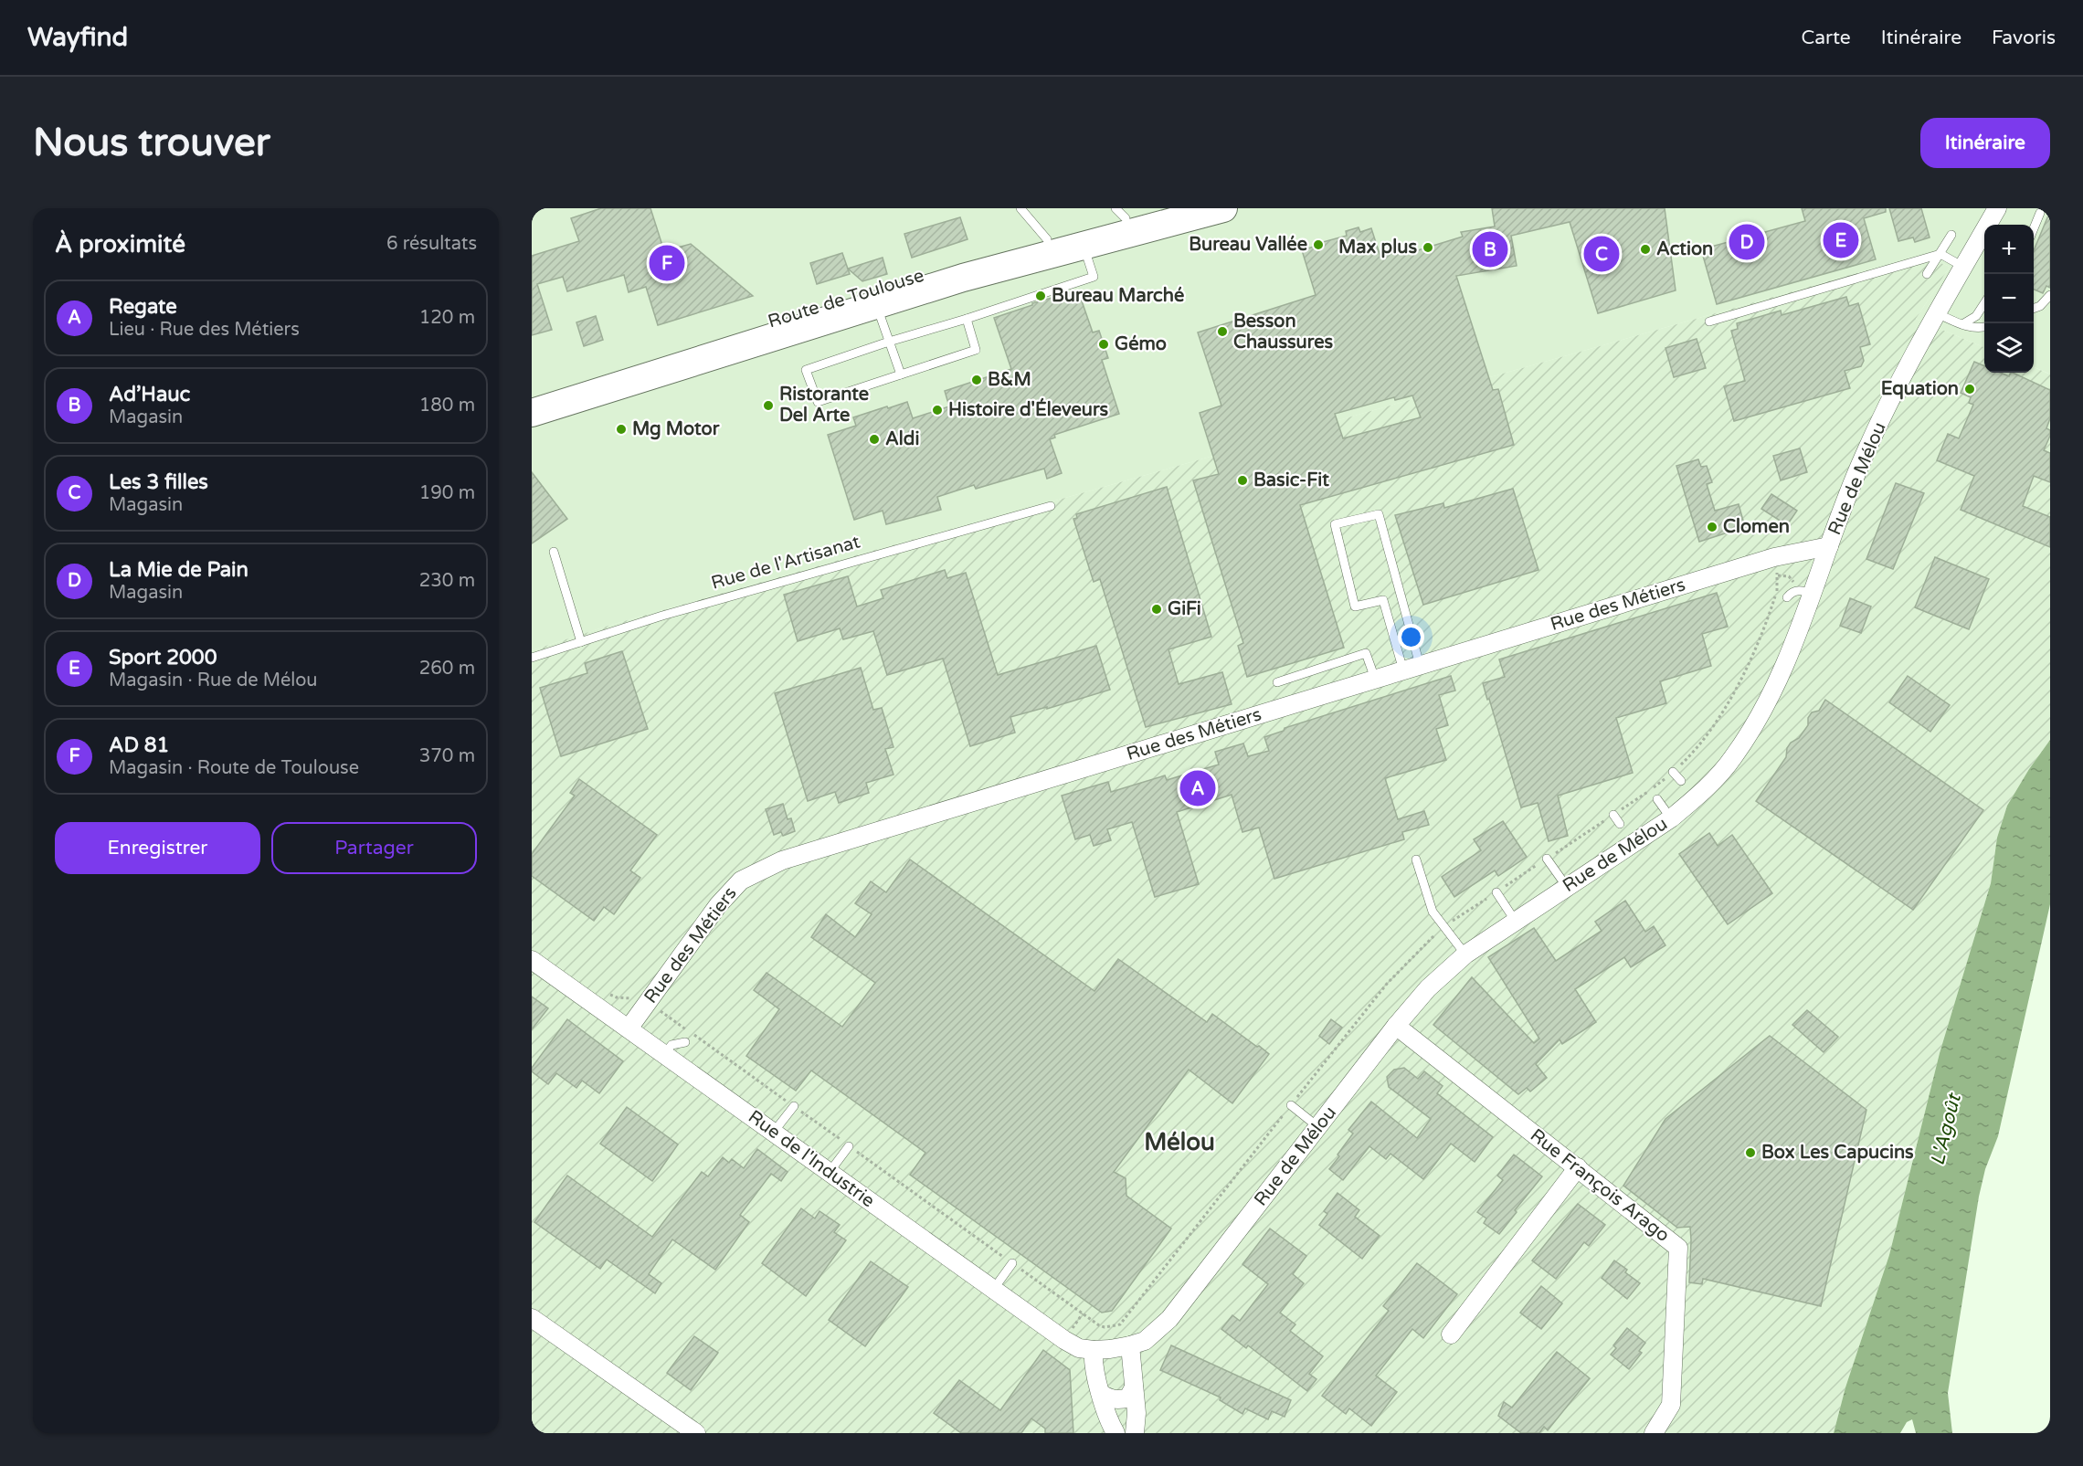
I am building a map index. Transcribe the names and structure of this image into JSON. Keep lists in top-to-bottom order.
{
  "streets": {
    "main road": ["Route de Toulouse"],
    "street": [
      "Rue de Mélou",
      "Rue des Métiers",
      "Rue de l'Industrie",
      "Rue François Arago"
    ],
    "lane": ["Rue de l'Artisanat"]
  },
  "crossings": [
    ["Rue de Mélou", "Rue des Métiers"],
    ["Rue de Mélou", "Rue de l'Industrie"],
    ["Rue de Mélou", "Rue François Arago"],
    ["Rue des Métiers", "Rue de l'Industrie"]
  ],
  "districts": ["Mélou"],
  "water": ["L'Agoût"],
  "places": [
    "Bureau Vallée",
    "Max plus",
    "Action",
    "Bureau Marché",
    "Besson Chaussures",
    "Gémo",
    "B&M",
    "Equation",
    "Ristorante Del Arte",
    "Histoire d'Éleveurs",
    "Mg Motor",
    "Aldi",
    "Basic-Fit",
    "Clomen",
    "GiFi",
    "Box Les Capucins"
  ],
  "page": {
    "header": "Wayfind",
    "nav": ["Carte", "Itinéraire", "Favoris"],
    "buttons": [
      "Itinéraire",
      ["Enregistrer", "Partager"]
    ],
    "title": "Nous trouver",
    "heading": ["À proximité", "6 résultats"],
    "pins": [
      "E",
      "D",
      "B",
      "C",
      "F",
      "A"
    ],
    "map_buttons": ["+", "−"],
    "list": [
      {
        "mark": "A",
        "name": "Regate",
        "note": "Lieu · Rue des Métiers",
        "value": "120 m"
      },
      {
        "mark": "B",
        "name": "Ad’Hauc",
        "note": "Magasin",
        "value": "180 m"
      },
      {
        "mark": "C",
        "name": "Les 3 filles",
        "note": "Magasin",
        "value": "190 m"
      },
      {
        "mark": "D",
        "name": "La Mie de Pain",
        "note": "Magasin",
        "value": "230 m"
      },
      {
        "mark": "E",
        "name": "Sport 2000",
        "note": "Magasin · Rue de Mélou",
        "value": "260 m"
      },
      {
        "mark": "F",
        "name": "AD 81",
        "note": "Magasin · Route de Toulouse",
        "value": "370 m"
      }
    ]
  }
}
